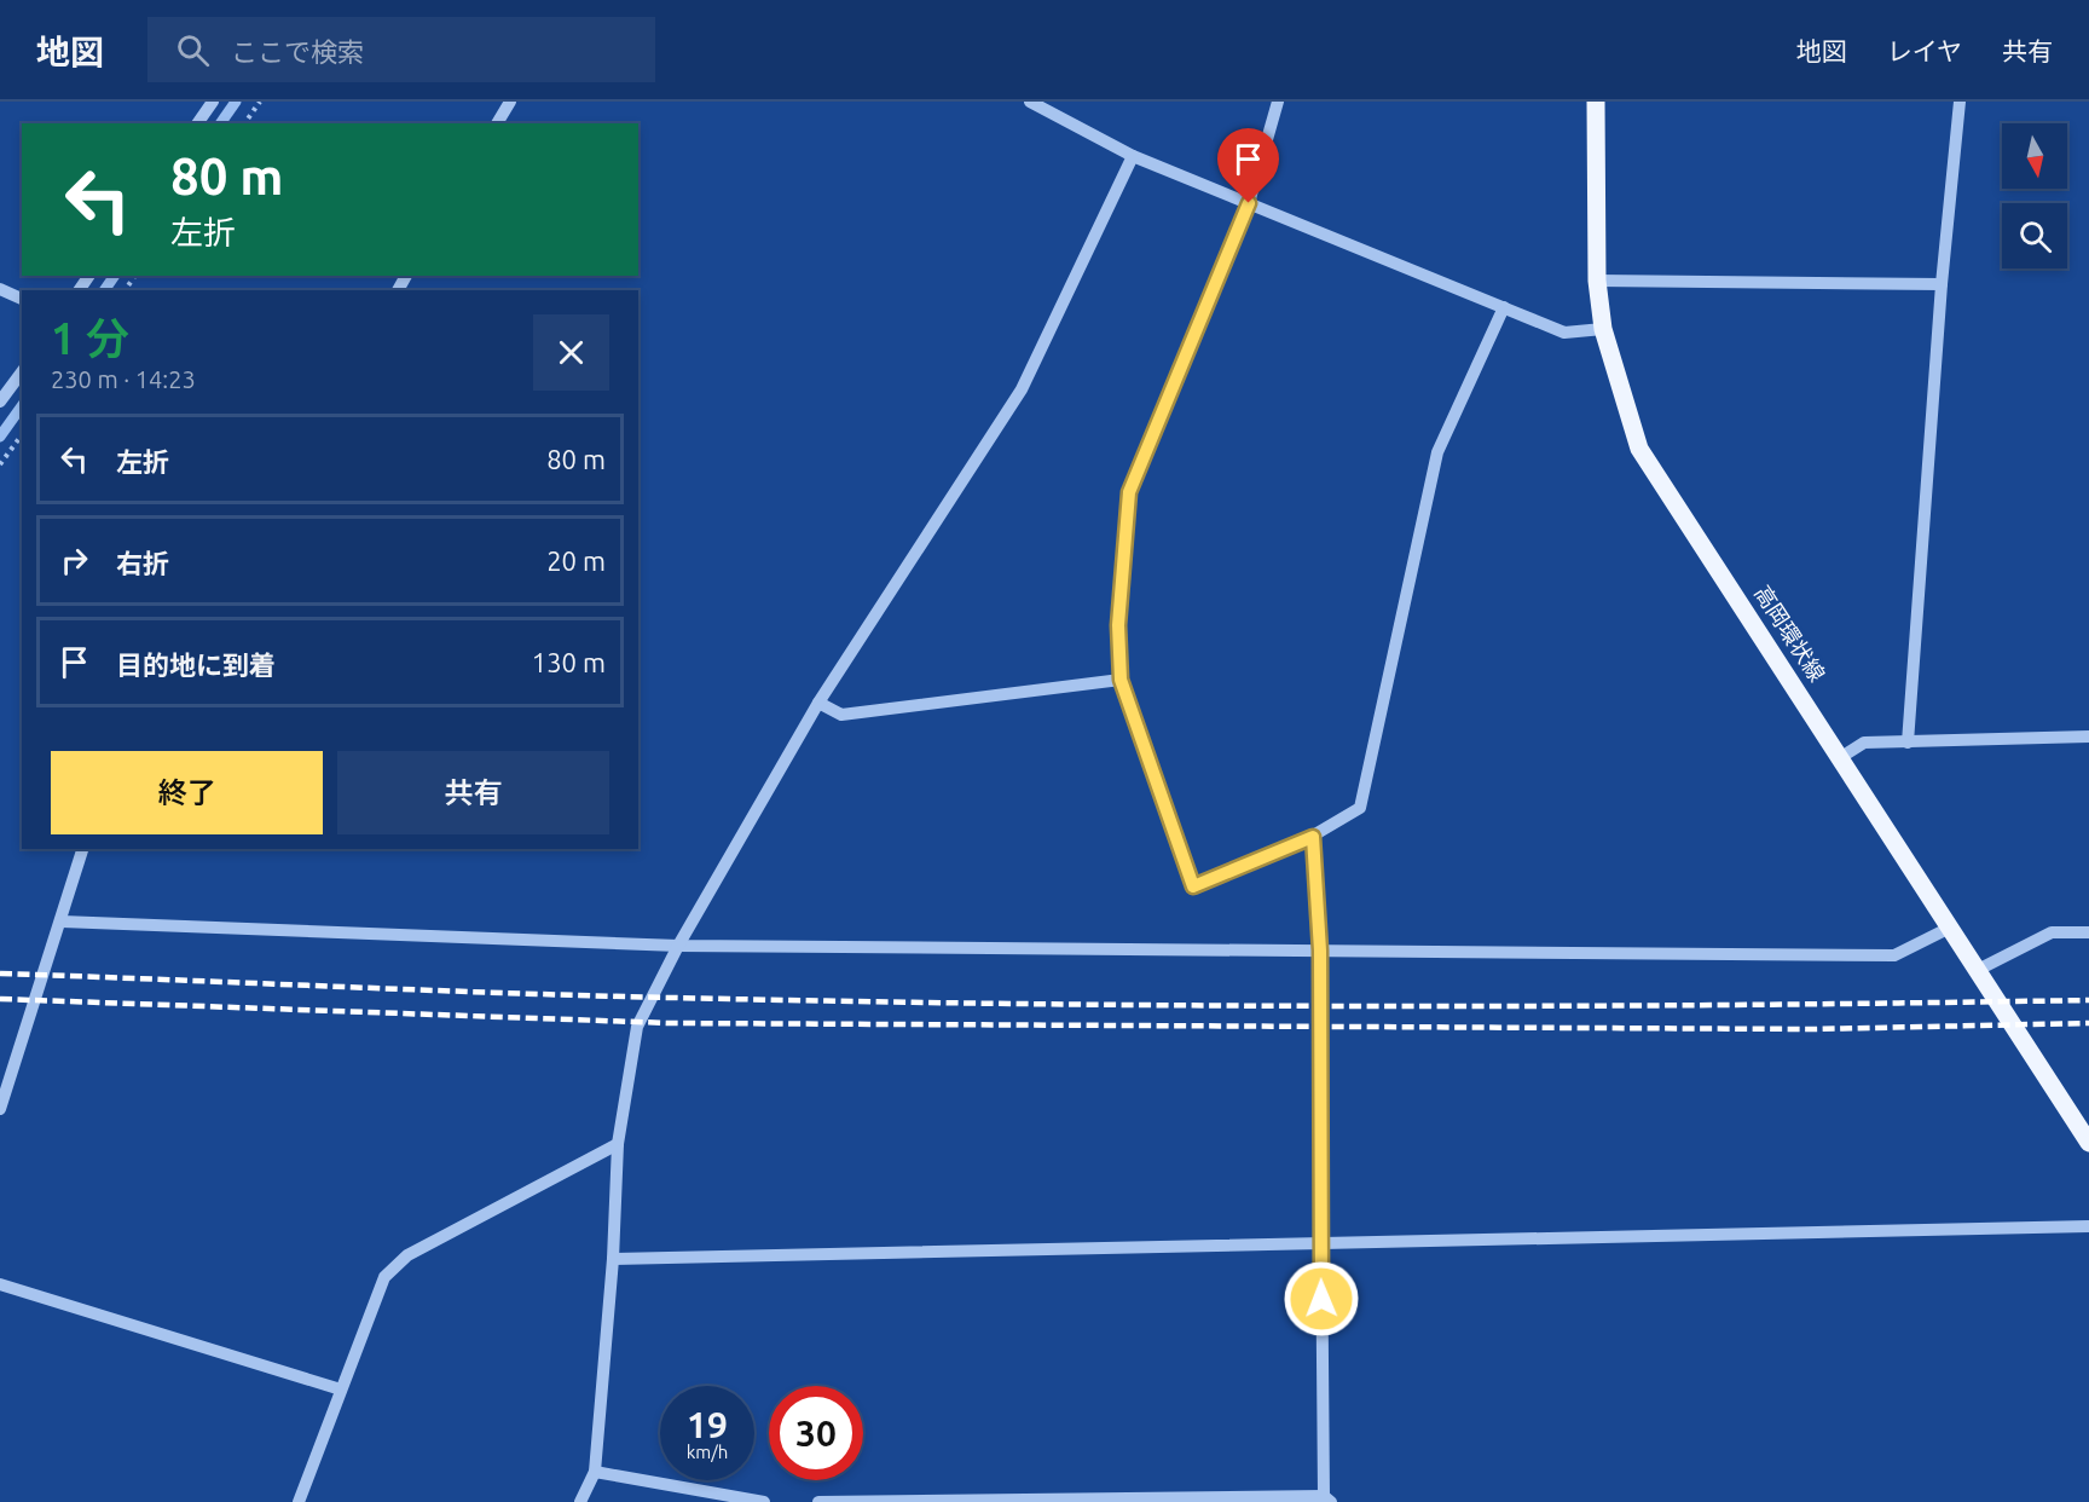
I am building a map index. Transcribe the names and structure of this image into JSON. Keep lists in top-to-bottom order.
{
  "streets": {
    "main road": ["高岡環状線"]
  },
  "north": "bottom",
  "page": {
    "header": "地図",
    "search": "ここで検索",
    "nav": ["地図", "レイヤ", "共有"],
    "turn": ["80 m", "左折"],
    "heading": ["1 分", "230 m · 14:23"],
    "list": [
      {
        "name": "左折",
        "value": "80 m"
      },
      {
        "name": "右折",
        "value": "20 m"
      },
      {
        "name": "目的地に到着",
        "value": "130 m"
      }
    ],
    "buttons": ["終了", "共有"],
    "speed": "19 km/h",
    "limit": "30"
  }
}
